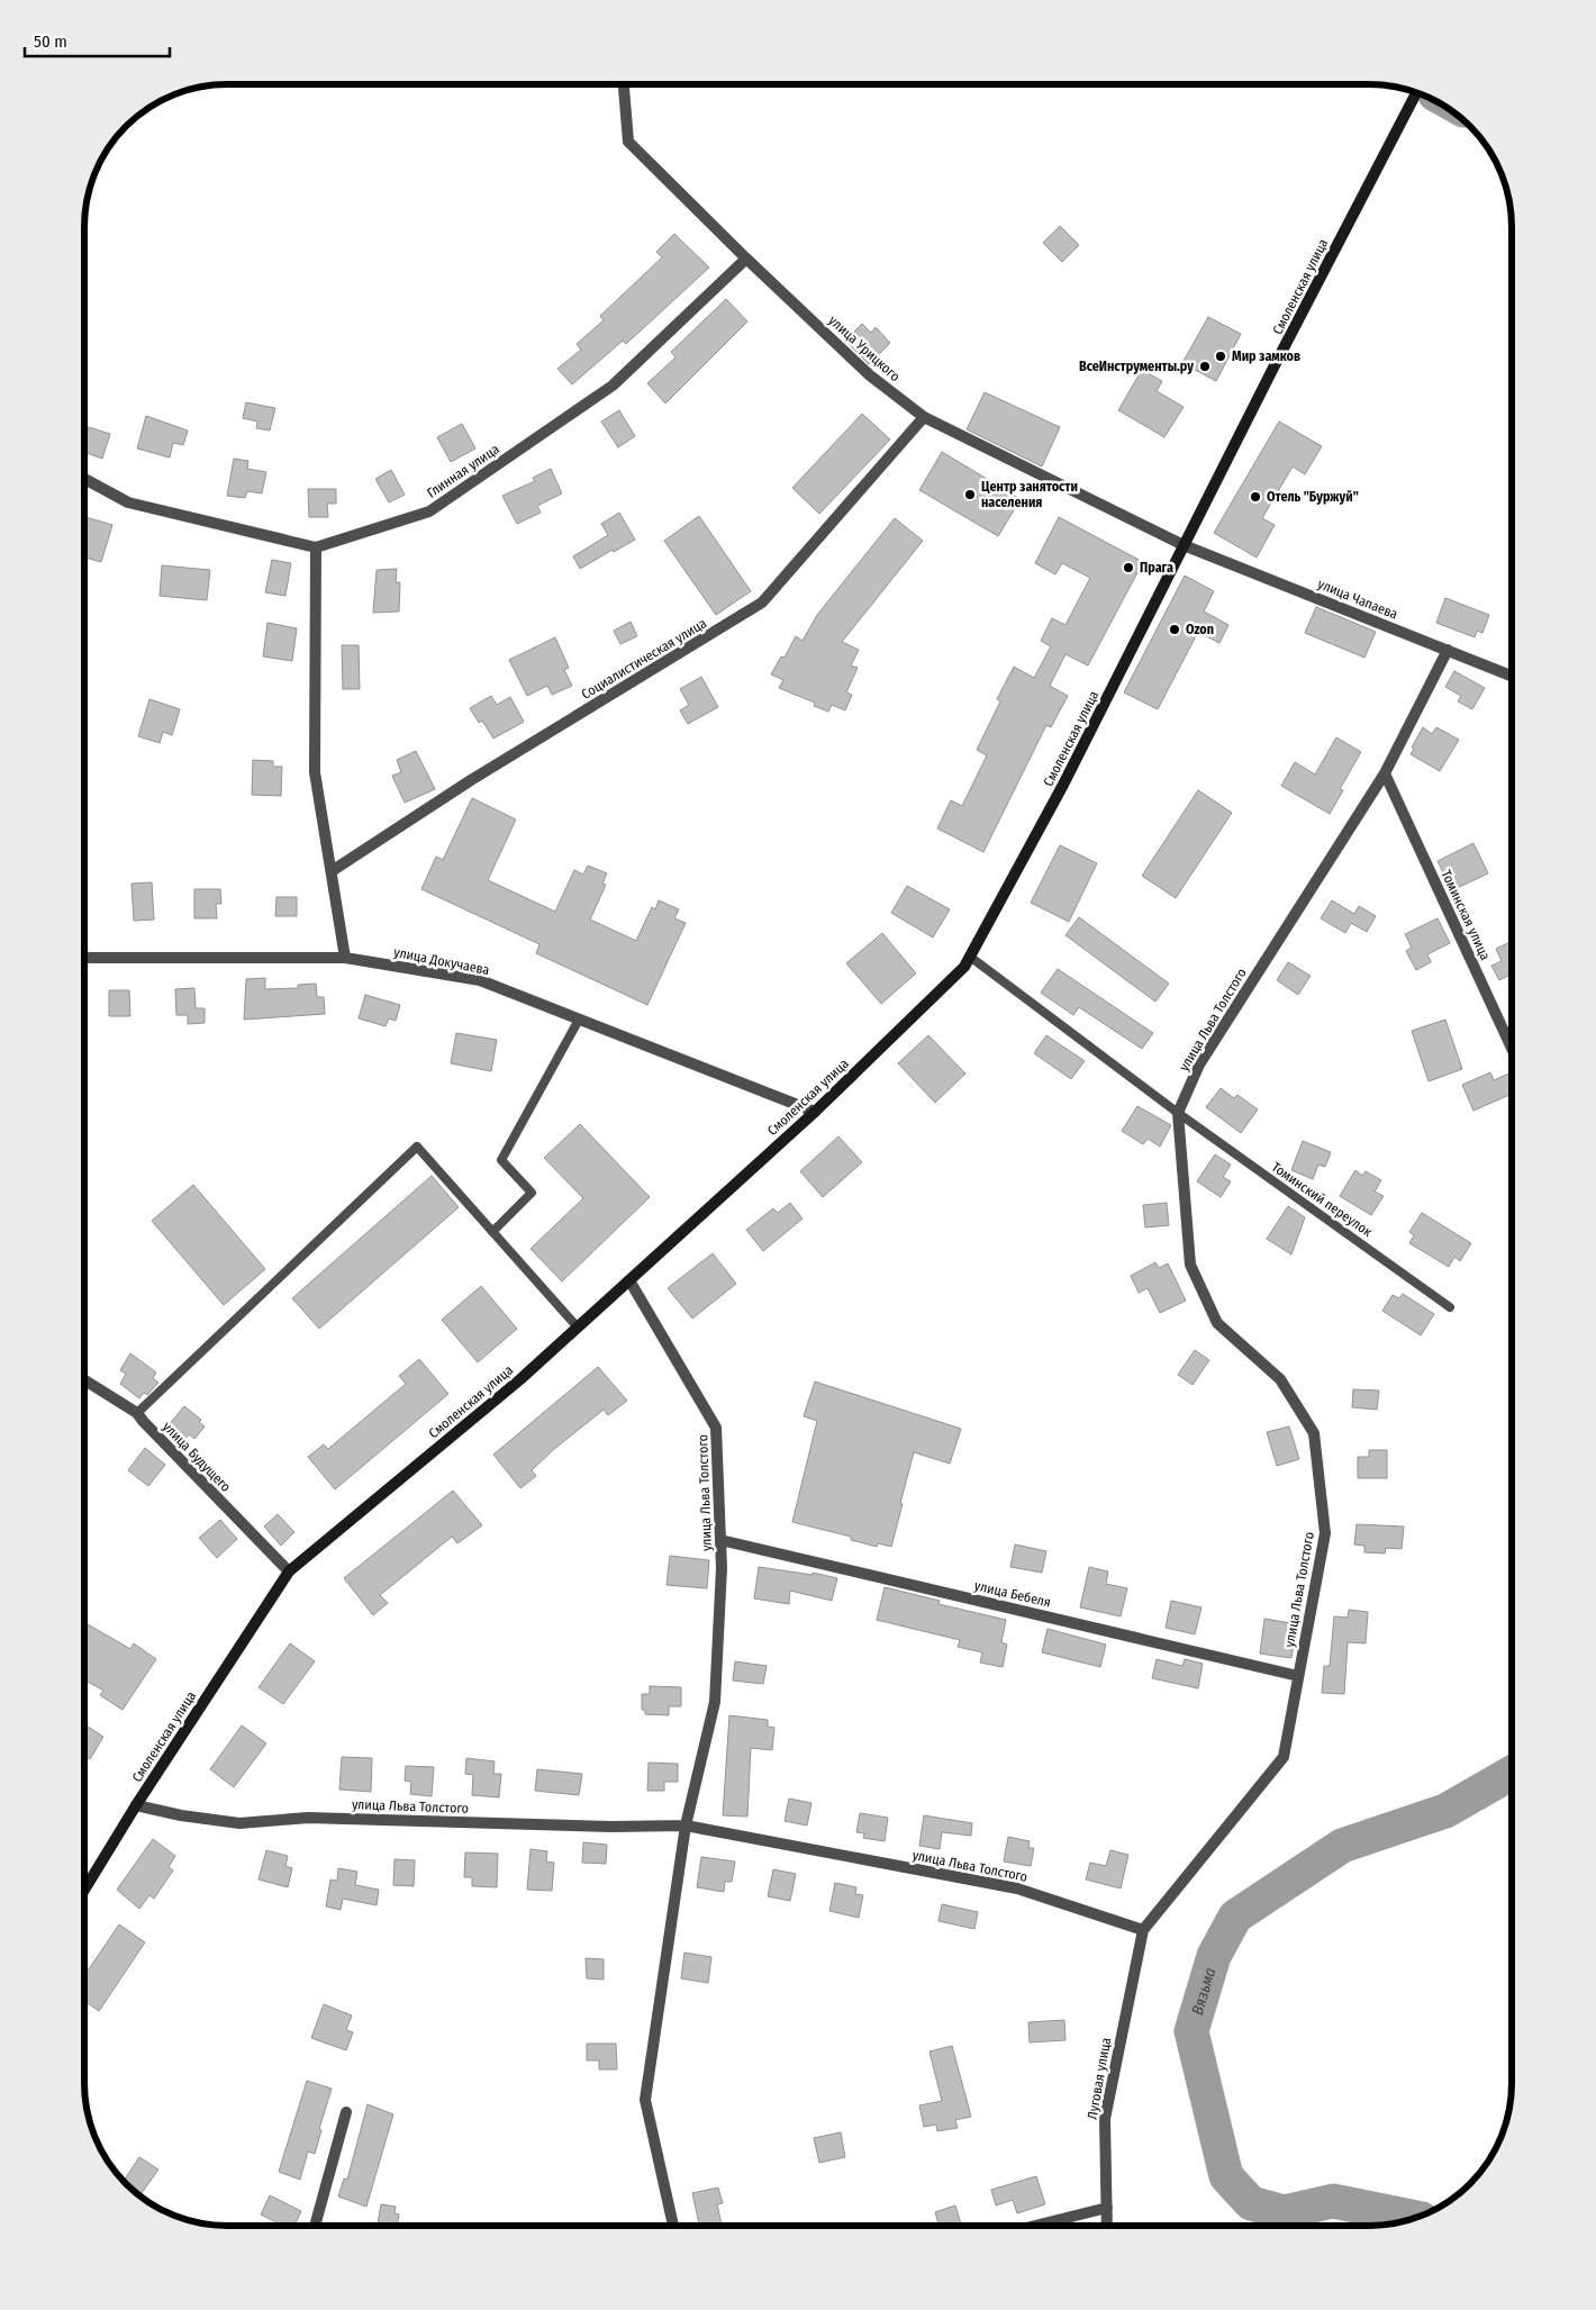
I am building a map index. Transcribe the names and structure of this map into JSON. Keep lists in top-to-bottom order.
{
  "streets": {
    "main road": ["Смоленская улица"],
    "street": [
      "улица Урицкого",
      "Глинная улица",
      "улица Чапаева",
      "Социалистическая улица",
      "Томинская улица",
      "улица Докучаева",
      "улица Льва Толстого",
      "улица Будущего",
      "улица Бебеля",
      "Луговая улица"
    ],
    "lane": ["Томинский переулок"]
  },
  "crossings": [
    ["Смоленская улица", "улица Урицкого"],
    ["Смоленская улица", "улица Чапаева"],
    ["Смоленская улица", "улица Докучаева"],
    ["Смоленская улица", "улица Льва Толстого"],
    ["Смоленская улица", "Томинский переулок"],
    ["Смоленская улица", "улица Будущего"],
    ["улица Урицкого", "Глинная улица"],
    ["улица Урицкого", "улица Чапаева"],
    ["улица Урицкого", "Социалистическая улица"],
    ["улица Чапаева", "улица Льва Толстого"],
    ["Томинская улица", "улица Льва Толстого"],
    ["улица Льва Толстого", "Томинский переулок"],
    ["улица Льва Толстого", "улица Бебеля"],
    ["улица Льва Толстого", "Луговая улица"]
  ],
  "water": ["Вязьма"],
  "places": [
    "Мир замков",
    "ВсеИнструменты.ру",
    "Центр занятости населения",
    "Отель \"Буржуй\"",
    "Прага",
    "Ozon"
  ],
  "scale_bar": "50 m"
}
